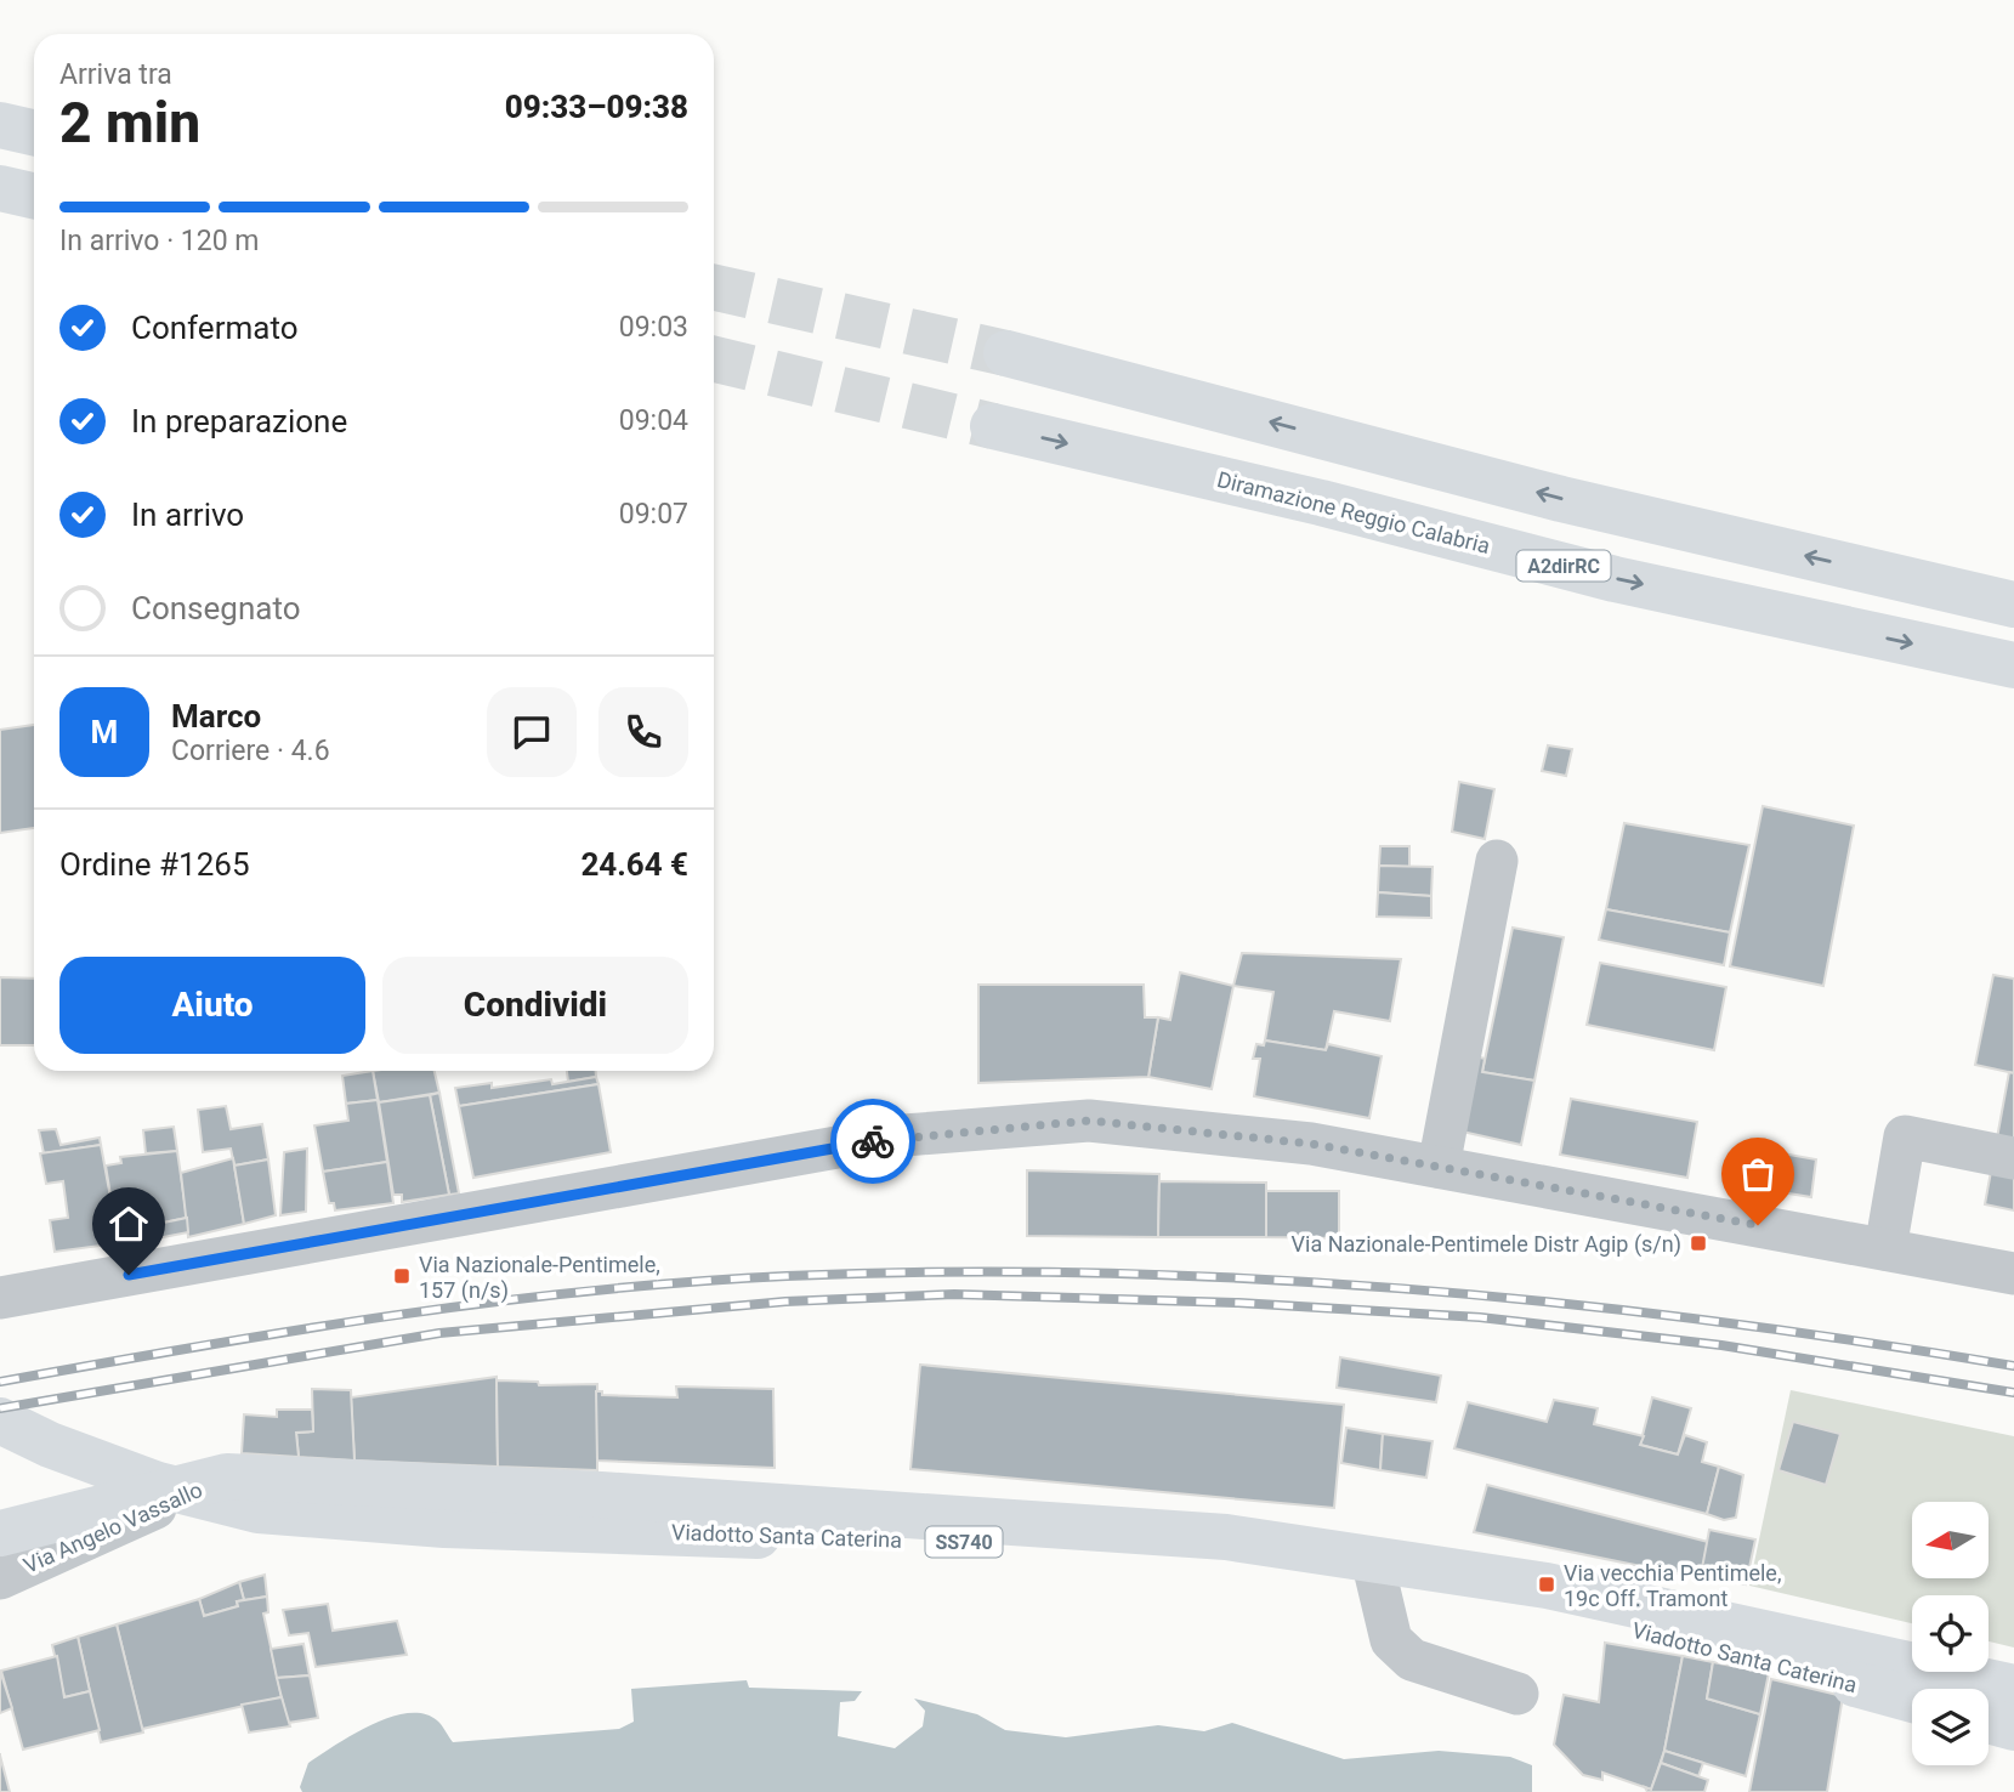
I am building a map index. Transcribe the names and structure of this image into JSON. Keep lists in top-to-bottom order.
{
  "streets": {
    "main road": [
      "Diramazione Reggio Calabria",
      "A2dirRC",
      "Viadotto Santa Caterina",
      "SS740"
    ],
    "street": ["Via Angelo Vassallo"]
  },
  "places": {
    "transit": ["Via Nazionale-Pentimele Distr Agip (s/n)", "Via Nazionale-Pentimele, 157 (n/s)", "Via vecchia Pentimele, 19c Off. Tramont"]
  },
  "north": "left",
  "page": {
    "heading": ["2 min", "Arriva tra", "09:33–09:38"],
    "panel": [
      "Marco",
      "Corriere · 4.6",
      "Ordine #1265",
      "24.64 €"
    ],
    "bar": "In arrivo · 120 m",
    "list": [
      ["Confermato", "09:03"],
      ["In preparazione", "09:04"],
      ["In arrivo", "09:07"],
      "Consegnato"
    ],
    "round": "M",
    "buttons": ["Aiuto", "Condividi"]
  }
}
